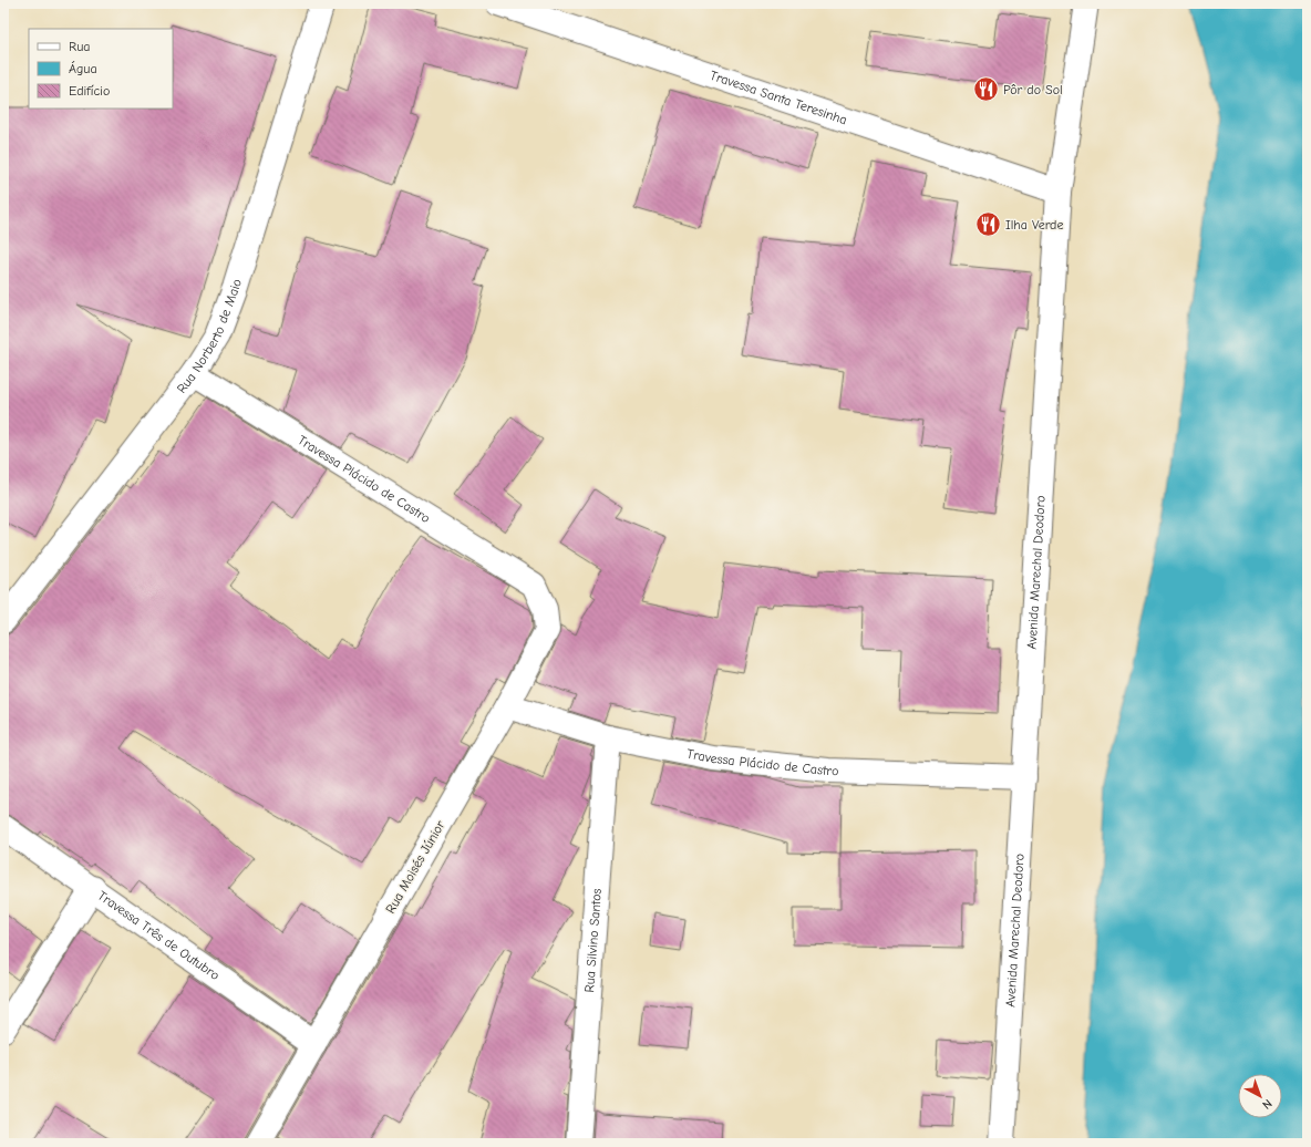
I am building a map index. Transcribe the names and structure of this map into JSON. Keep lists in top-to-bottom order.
{
  "streets": {
    "street": [
      "Travessa Santa Teresinha",
      "Rua Norberto de Maio",
      "Travessa Plácido de Castro",
      "Avenida Marechal Deodoro",
      "Rua Moisés Júnior",
      "Travessa Três de Outubro",
      "Rua Silvino Santos"
    ]
  },
  "crossings": [
    ["Travessa Santa Teresinha", "Avenida Marechal Deodoro"],
    ["Rua Norberto de Maio", "Travessa Plácido de Castro"],
    ["Travessa Plácido de Castro", "Avenida Marechal Deodoro"],
    ["Travessa Plácido de Castro", "Rua Moisés Júnior"],
    ["Travessa Plácido de Castro", "Rua Silvino Santos"],
    ["Rua Moisés Júnior", "Travessa Três de Outubro"]
  ],
  "places": {
    "restaurant": ["Pôr do Sol", "Ilha Verde"]
  },
  "legend": ["Rua", "Água", "Edifício"],
  "north": "bottom right"
}
